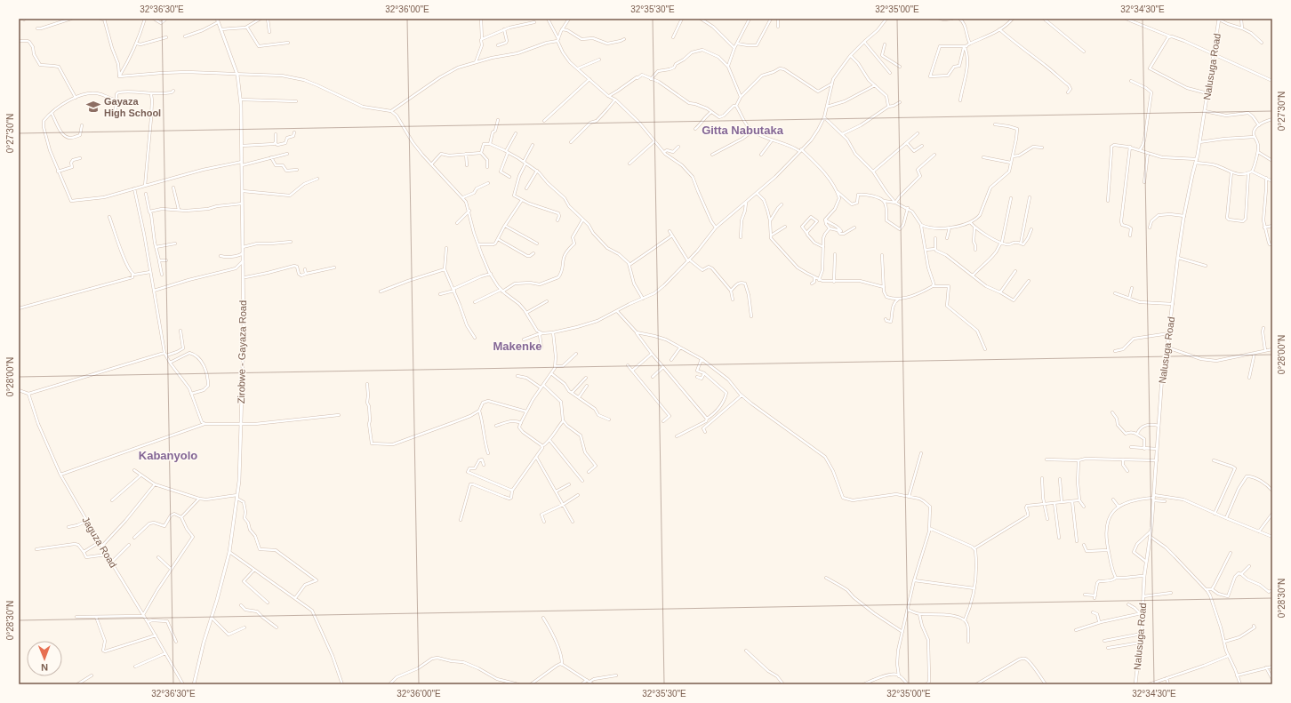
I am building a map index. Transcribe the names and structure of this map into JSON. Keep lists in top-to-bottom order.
{
  "streets": {
    "street": ["Nalusuga Road", "Zirobwe - Gayaza Road", "Jaguza Road"]
  },
  "districts": ["Gitta Nabutaka", "Makenke", "Kabanyolo"],
  "places": {
    "school or university": ["Gayaza High School"]
  },
  "north": "bottom",
  "coordinates": [
    "32°36'30\"E",
    "32°36'00\"E",
    "32°35'30\"E",
    "32°35'00\"E",
    "32°34'30\"E",
    "0°27'30\"N",
    "0°28'00\"N",
    "0°28'30\"N"
  ]
}
